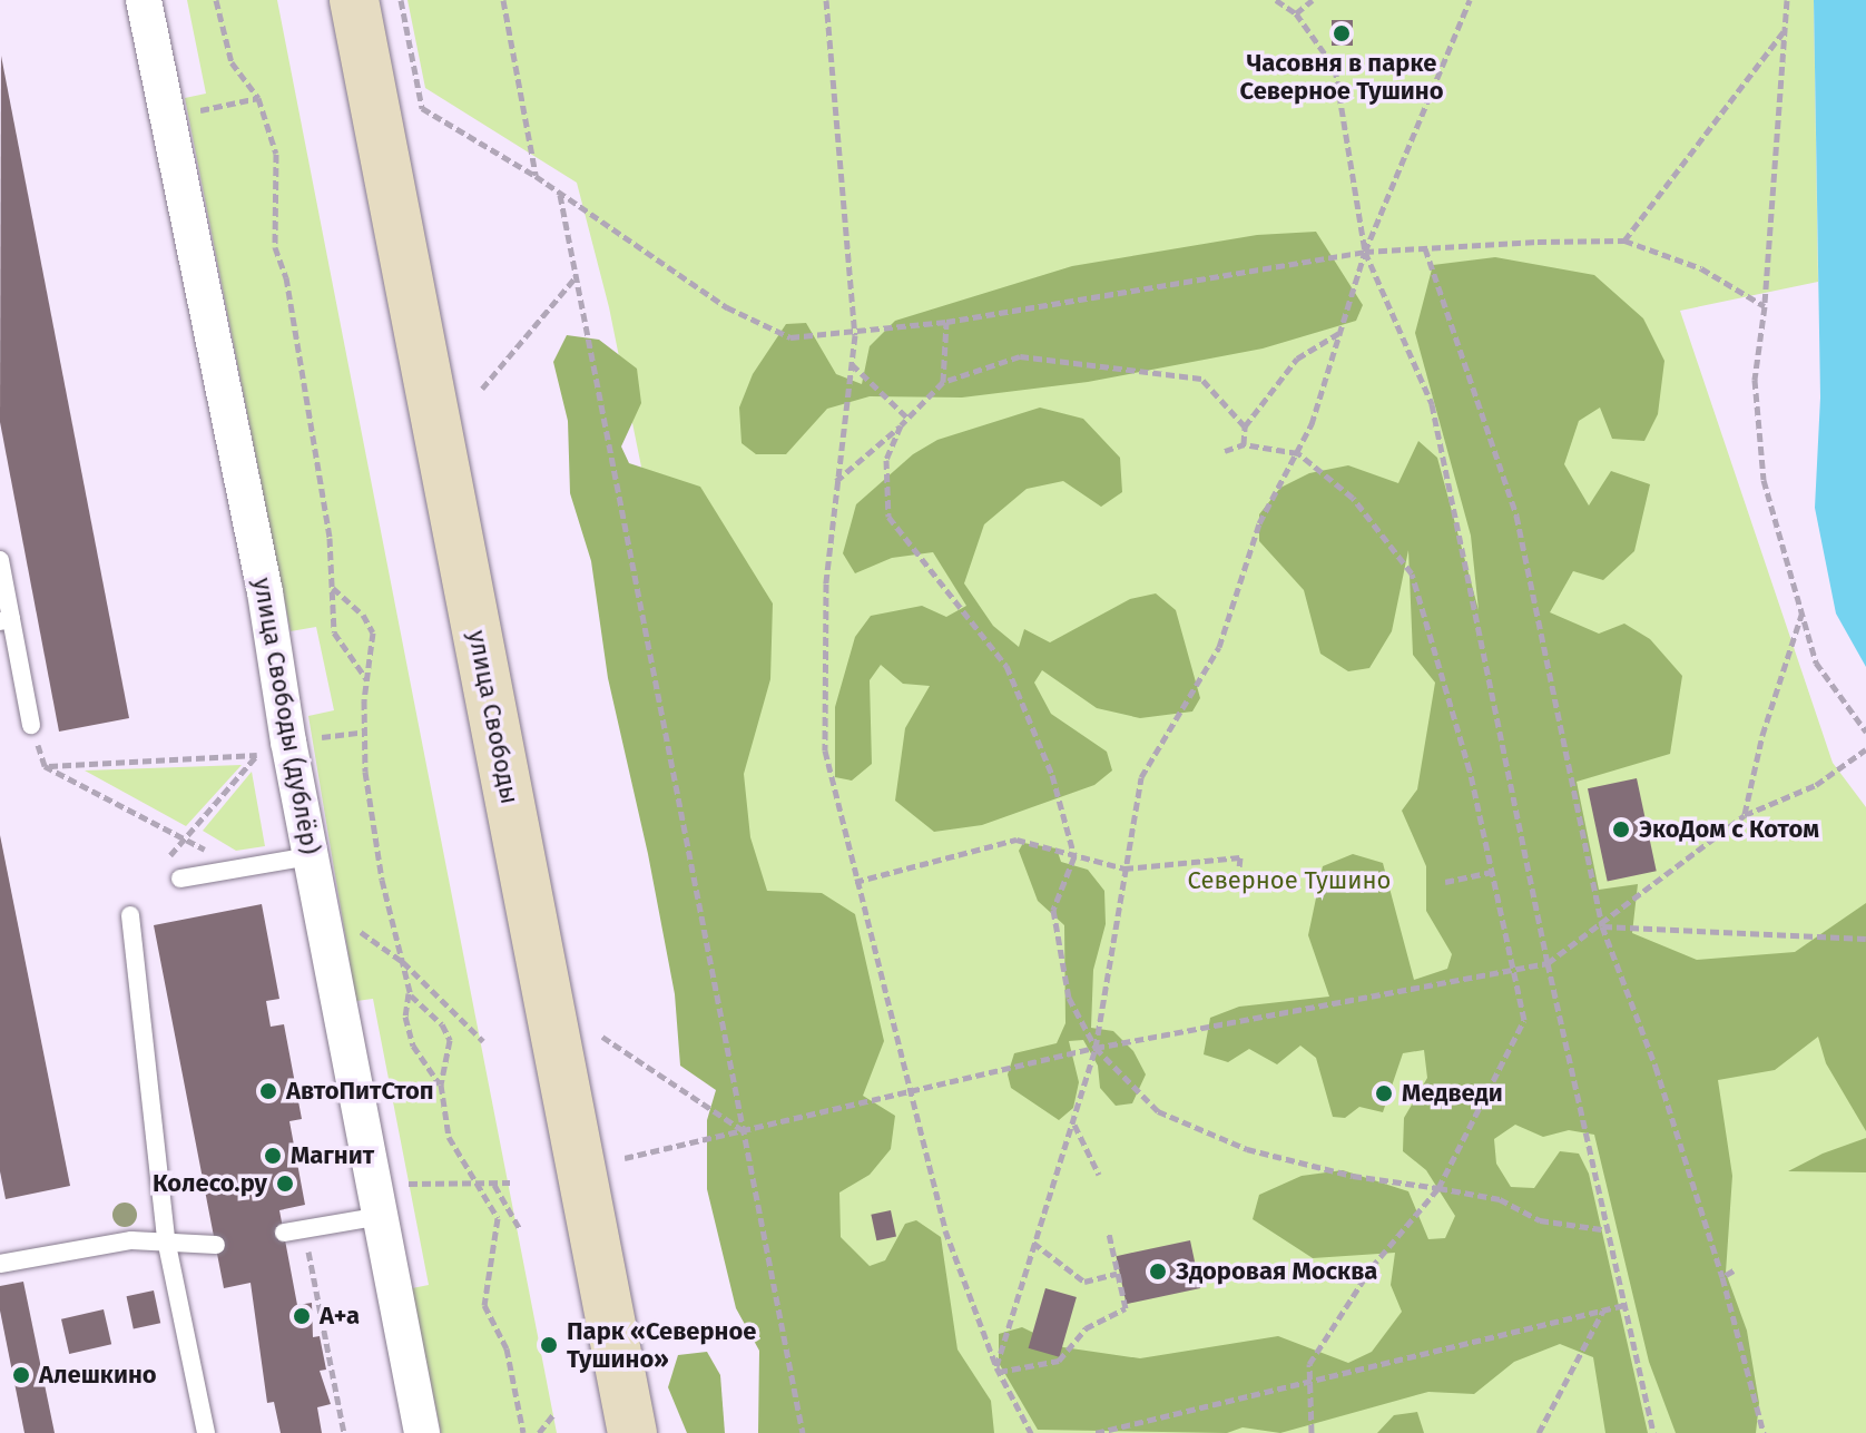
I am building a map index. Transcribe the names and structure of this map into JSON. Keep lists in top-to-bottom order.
{
  "streets": {
    "main road": ["улица Свободы"],
    "street": ["улица Свободы (дублёр)"]
  },
  "parks": ["Северное Тушино"],
  "places": [
    "Часовня в парке Северное Тушино",
    "ЭкоДом с Котом",
    "АвтоПитСтоп",
    "Медведи",
    "Магнит",
    "Колесо.ру",
    "Здоровая Москва",
    "А+а",
    "Парк «Северное Тушино»",
    "Алешкино"
  ]
}
